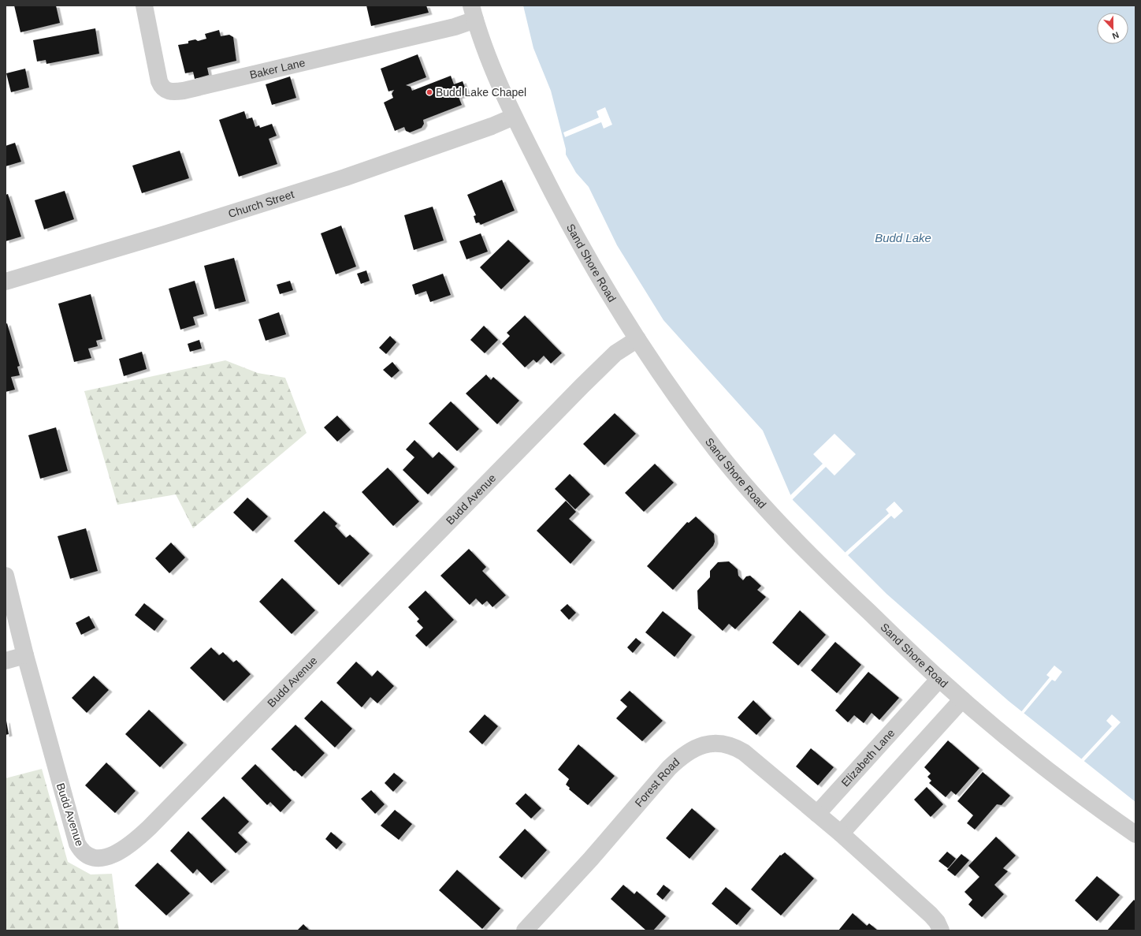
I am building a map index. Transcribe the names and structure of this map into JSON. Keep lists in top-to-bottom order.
{
  "streets": {
    "street": [
      "Baker Lane",
      "Church Street",
      "Sand Shore Road",
      "Budd Avenue",
      "Elizabeth Lane",
      "Forest Road"
    ]
  },
  "crossings": [
    ["Baker Lane", "Sand Shore Road"],
    ["Church Street", "Sand Shore Road"],
    ["Sand Shore Road", "Budd Avenue"],
    ["Sand Shore Road", "Elizabeth Lane"],
    ["Elizabeth Lane", "Forest Road"]
  ],
  "water": ["Budd Lake"],
  "places": ["Budd Lake Chapel"],
  "north": "bottom"
}
